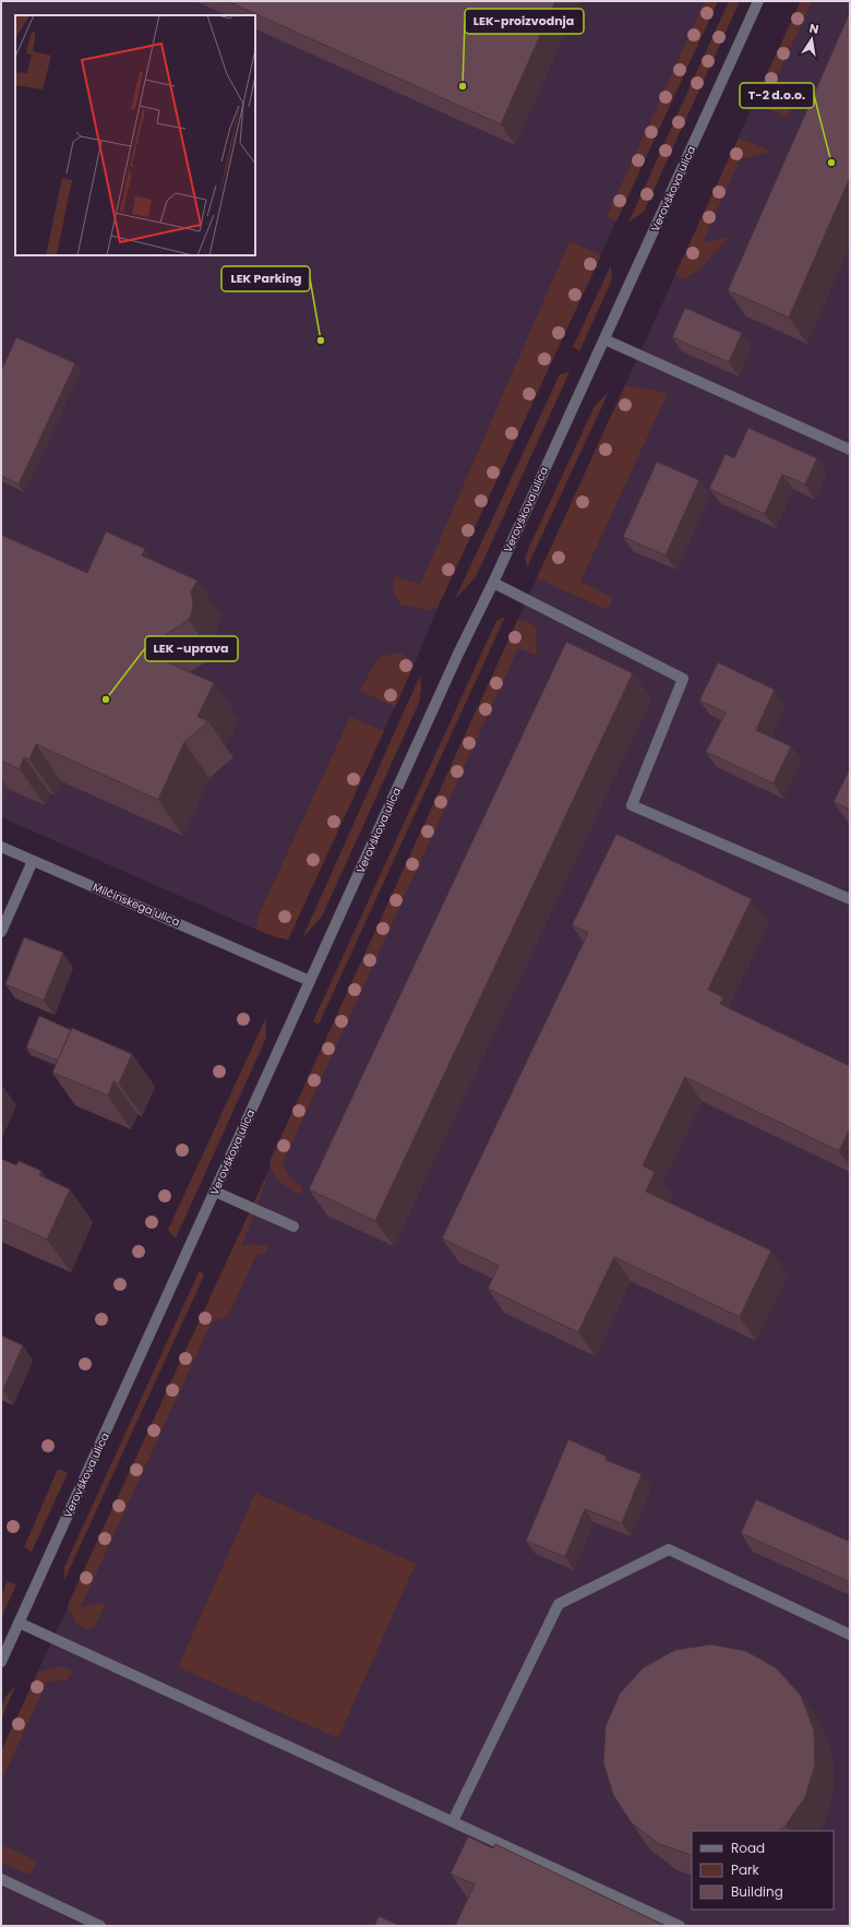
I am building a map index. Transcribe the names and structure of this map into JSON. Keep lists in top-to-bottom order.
{
  "streets": {
    "street": ["Verovškova ulica", "Milčinskega ulica"]
  },
  "crossings": [
    ["Verovškova ulica", "Milčinskega ulica"]
  ],
  "places": [
    "LEK-proizvodnja",
    "T-2 d.o.o.",
    "LEK Parking",
    "LEK -uprava"
  ],
  "legend": ["Road", "Park", "Building"],
  "north": "top"
}
